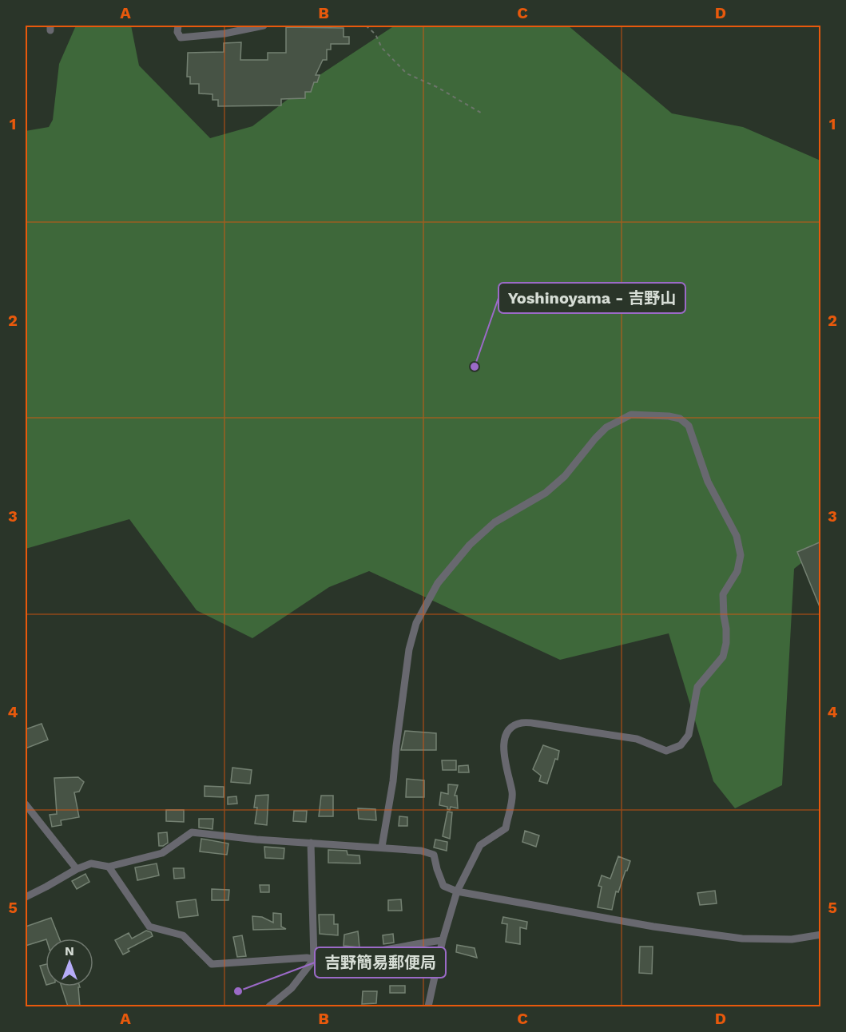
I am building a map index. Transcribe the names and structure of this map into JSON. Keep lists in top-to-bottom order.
{
  "places": ["Yoshinoyama - 吉野山", "吉野簡易郵便局"],
  "north": "top",
  "grid": {
    "columns": [
      "A",
      "B",
      "C",
      "D"
    ],
    "rows": [
      "1",
      "2",
      "3",
      "4",
      "5"
    ]
  }
}
